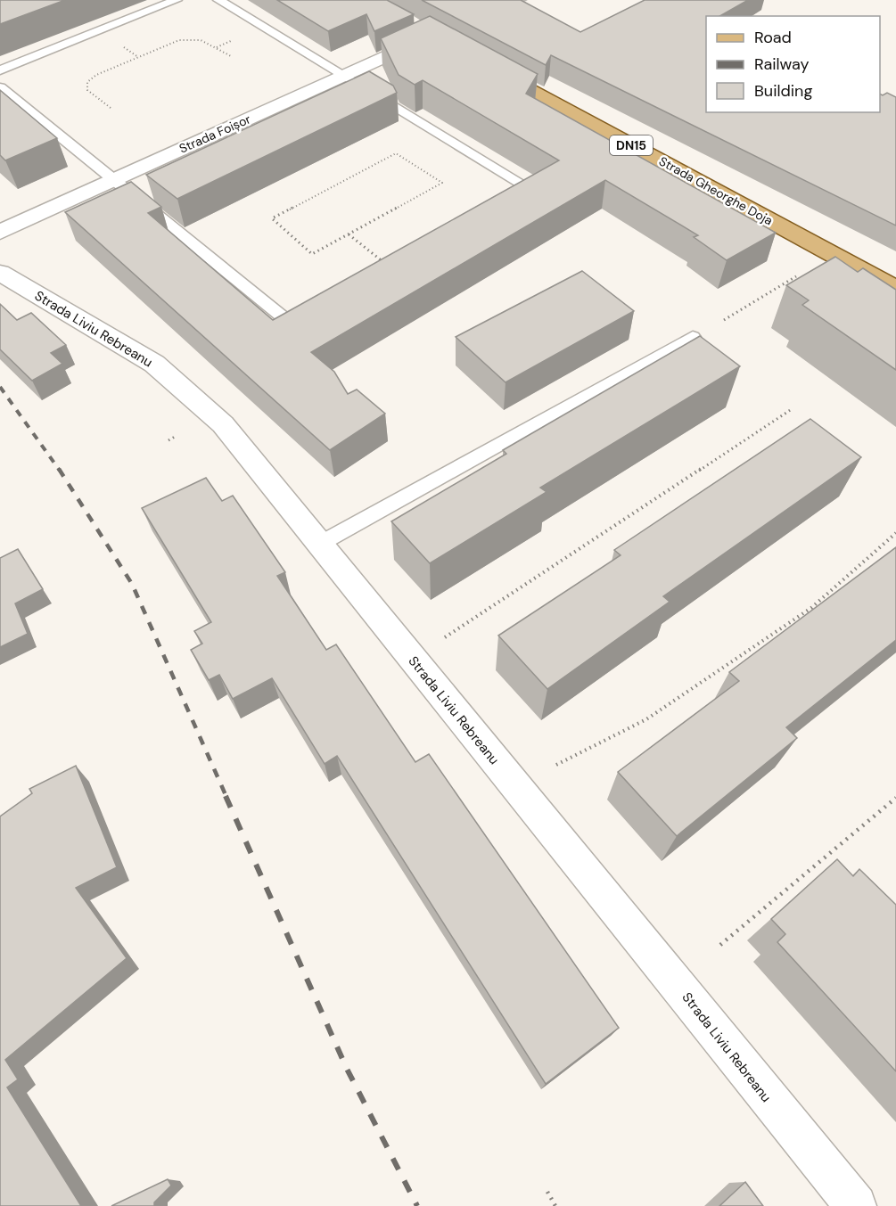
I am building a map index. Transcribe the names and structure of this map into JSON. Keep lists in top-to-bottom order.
{
  "streets": {
    "main road": ["DN15", "Strada Gheorghe Doja"],
    "street": ["Strada Foișor", "Strada Liviu Rebreanu"]
  },
  "legend": ["Road", "Railway", "Building"]
}
